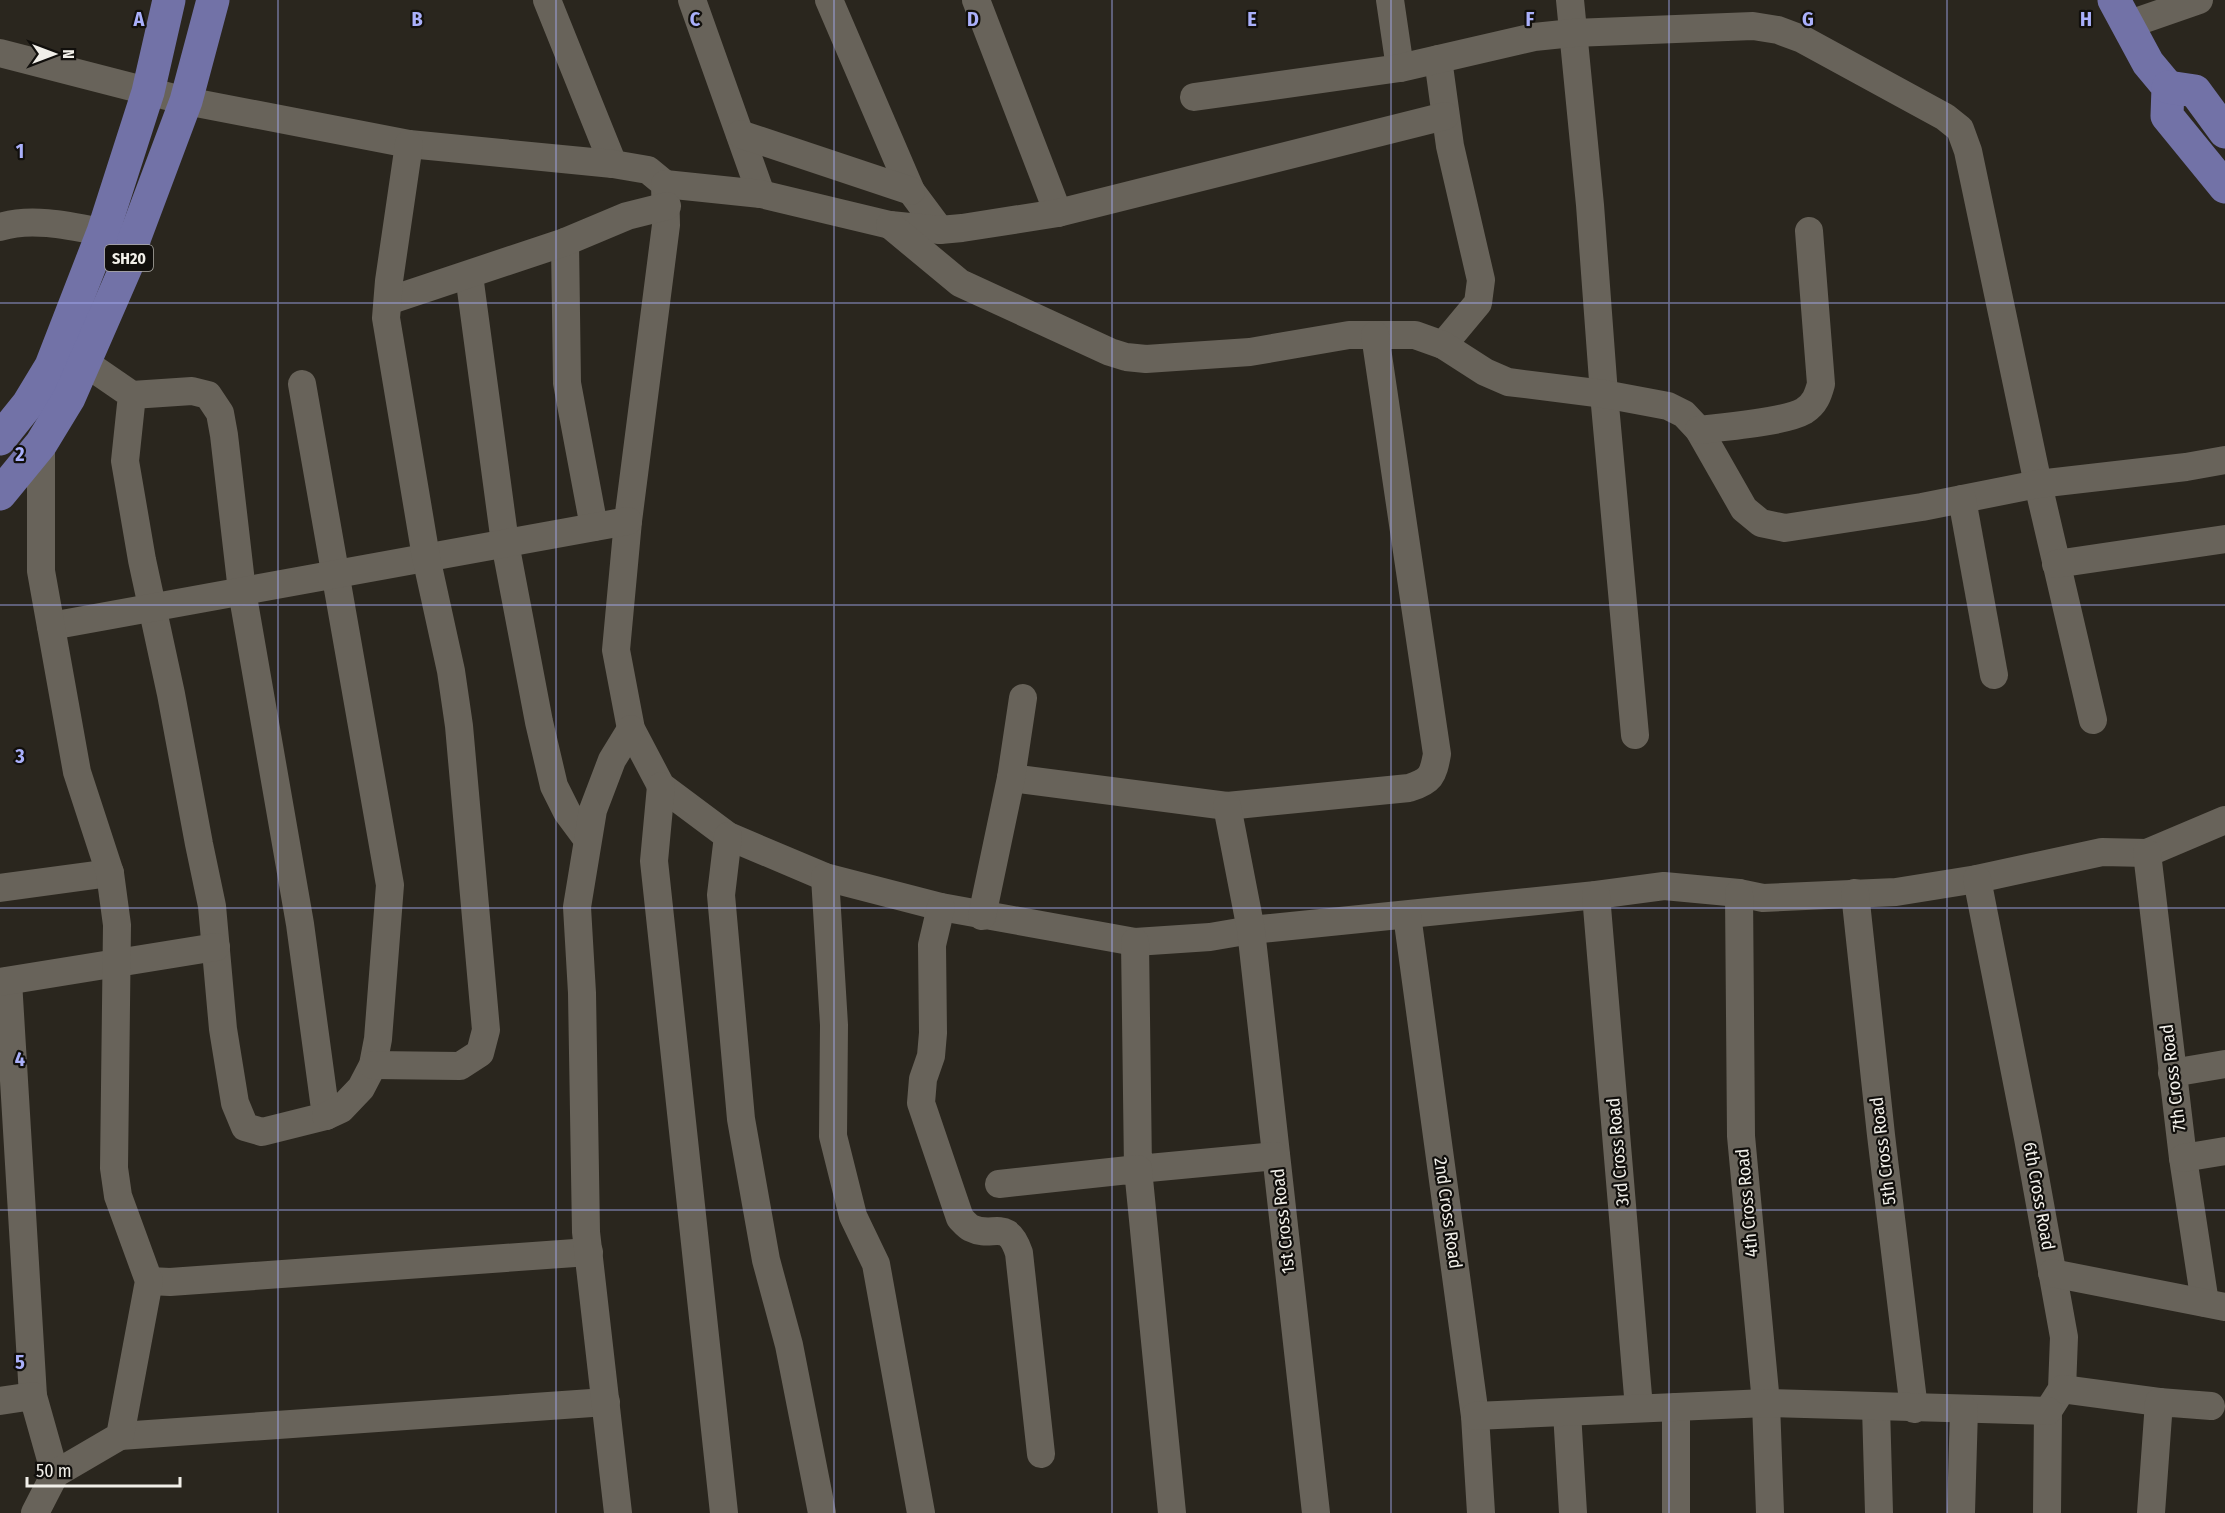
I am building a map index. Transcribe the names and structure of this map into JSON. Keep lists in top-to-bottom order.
{
  "streets": {
    "main road": ["SH20"],
    "street": [
      "7th Cross Road",
      "5th Cross Road",
      "3rd Cross Road",
      "6th Cross Road",
      "4th Cross Road",
      "2nd Cross Road",
      "1st Cross Road"
    ]
  },
  "scale_bar": "50 m",
  "north": "right",
  "grid": {
    "columns": [
      "A",
      "B",
      "C",
      "D",
      "E",
      "F",
      "G",
      "H"
    ],
    "rows": [
      "1",
      "2",
      "3",
      "4",
      "5"
    ]
  }
}
